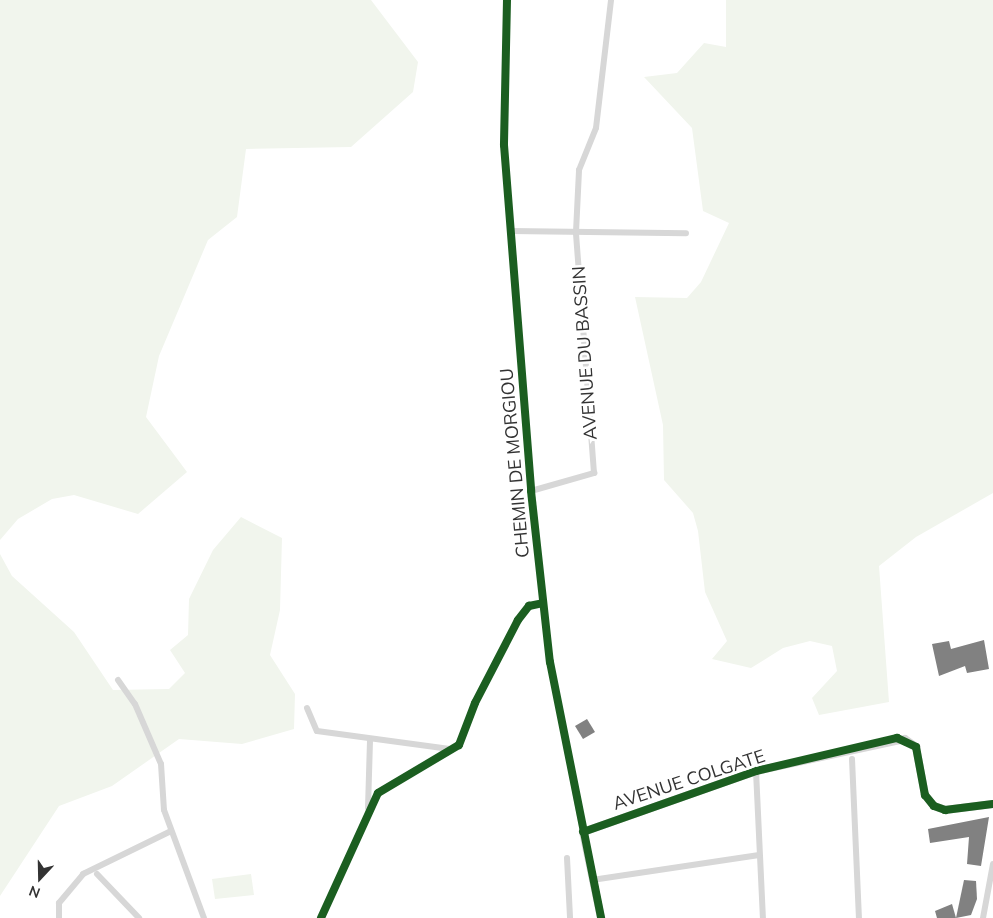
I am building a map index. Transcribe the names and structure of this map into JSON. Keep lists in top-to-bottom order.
{
  "streets": {
    "street": ["AVENUE DU BASSIN", "CHEMIN DE MORGIOU", "AVENUE COLGATE"]
  },
  "crossings": [
    ["AVENUE DU BASSIN", "CHEMIN DE MORGIOU"],
    ["CHEMIN DE MORGIOU", "AVENUE COLGATE"]
  ],
  "north": "bottom"
}
